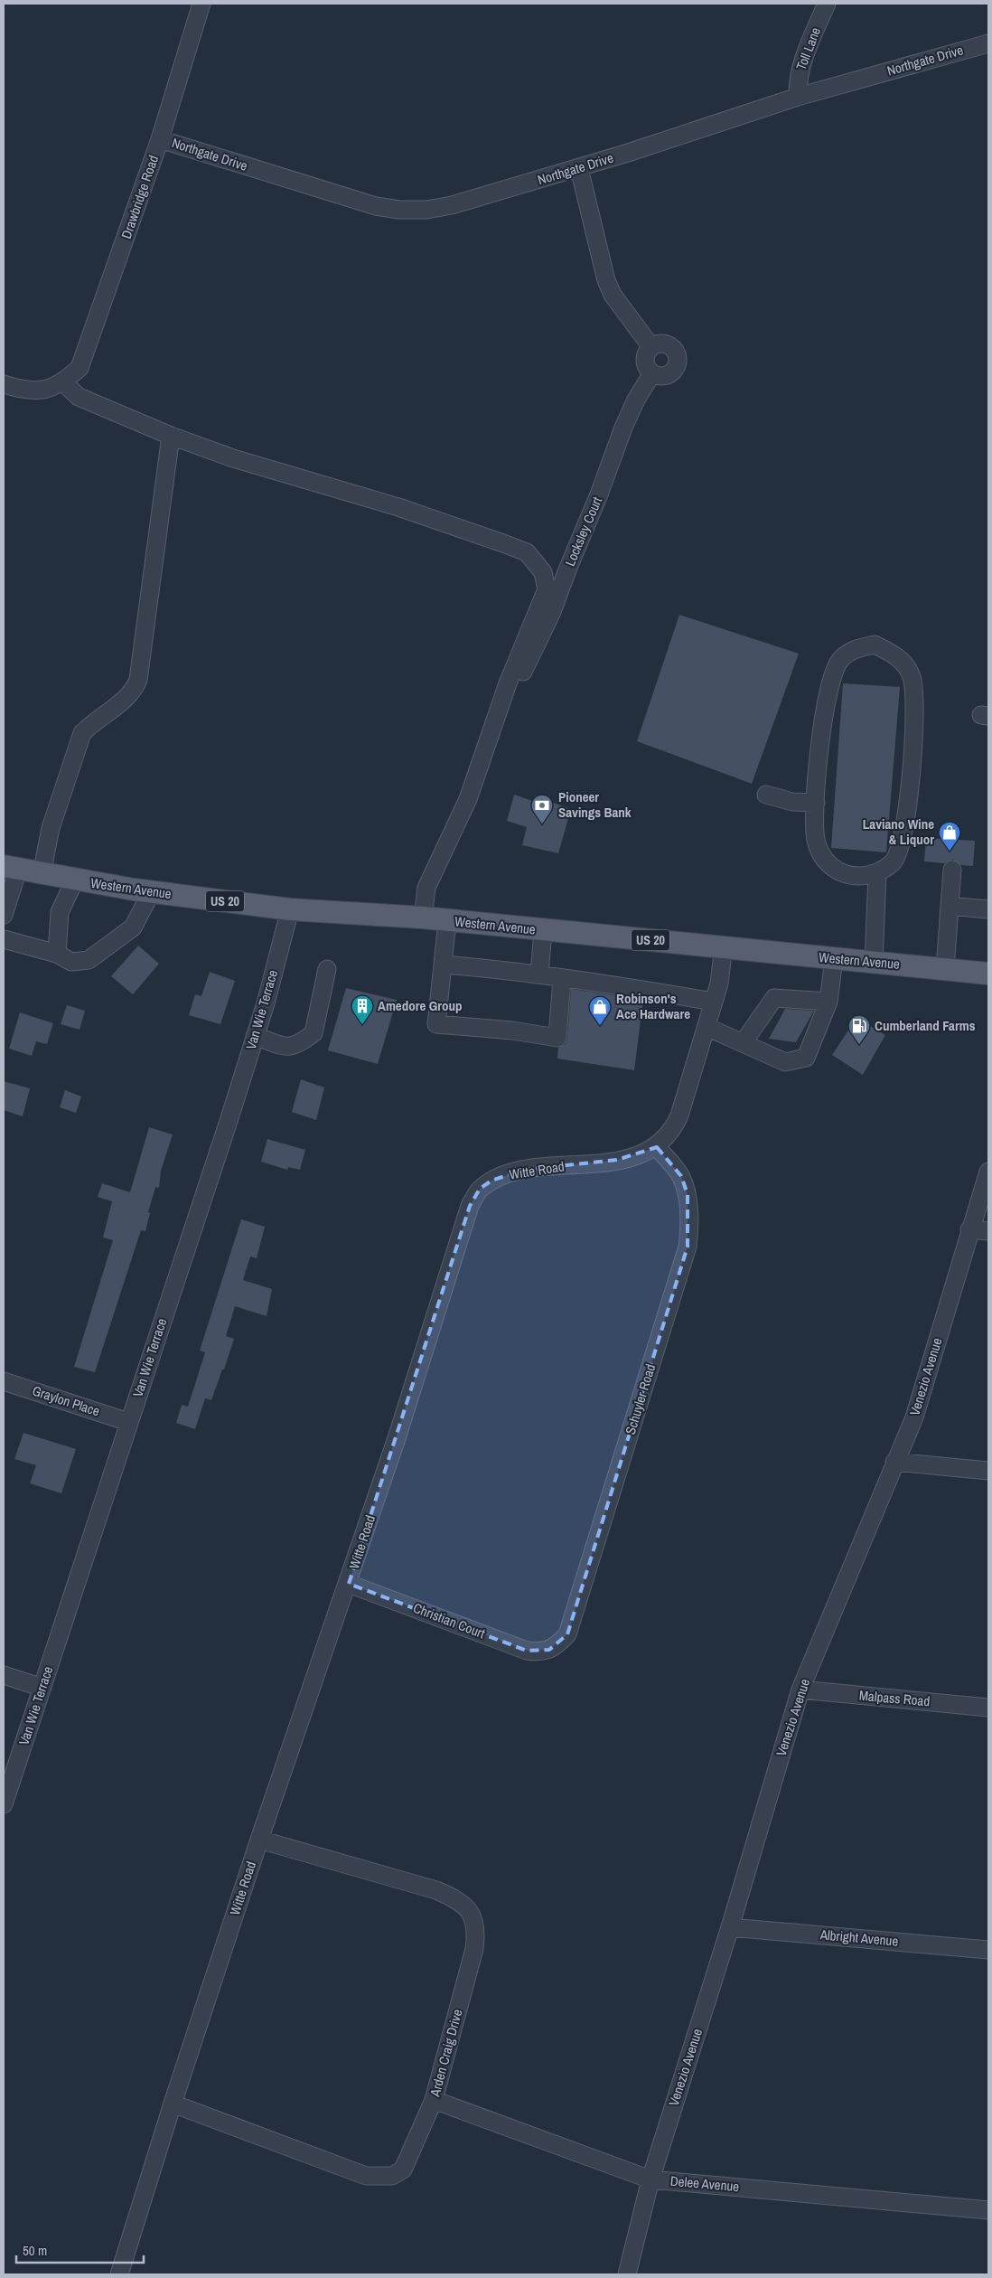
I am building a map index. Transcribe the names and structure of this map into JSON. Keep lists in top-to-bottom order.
{
  "streets": {
    "main road": ["Western Avenue", "US 20"],
    "street": [
      "Toll Lane",
      "Northgate Drive",
      "Drawbridge Road",
      "Locksley Court",
      "Van Wie Terrace",
      "Witte Road",
      "Venezio Avenue",
      "Schuyler Road",
      "Graylon Place",
      "Christian Court",
      "Malpass Road",
      "Albright Avenue",
      "Arden Craig Drive",
      "Delee Avenue"
    ]
  },
  "crossings": [
    ["Toll Lane", "Northgate Drive"],
    ["Northgate Drive", "Drawbridge Road"],
    ["Western Avenue", "Van Wie Terrace"],
    ["Western Avenue", "Witte Road"],
    ["Van Wie Terrace", "Graylon Place"],
    ["Witte Road", "Schuyler Road"],
    ["Witte Road", "Christian Court"],
    ["Witte Road", "Arden Craig Drive"],
    ["Venezio Avenue", "Malpass Road"],
    ["Venezio Avenue", "Albright Avenue"],
    ["Venezio Avenue", "Delee Avenue"],
    ["Schuyler Road", "Christian Court"],
    ["Arden Craig Drive", "Delee Avenue"]
  ],
  "places": {
    "bank": ["Pioneer Savings Bank"],
    "shop": ["Laviano Wine & Liquor", "Robinson's Ace Hardware"],
    "building": ["Amedore Group"],
    "fuel station": ["Cumberland Farms"]
  },
  "scale_bar": "50 m"
}
